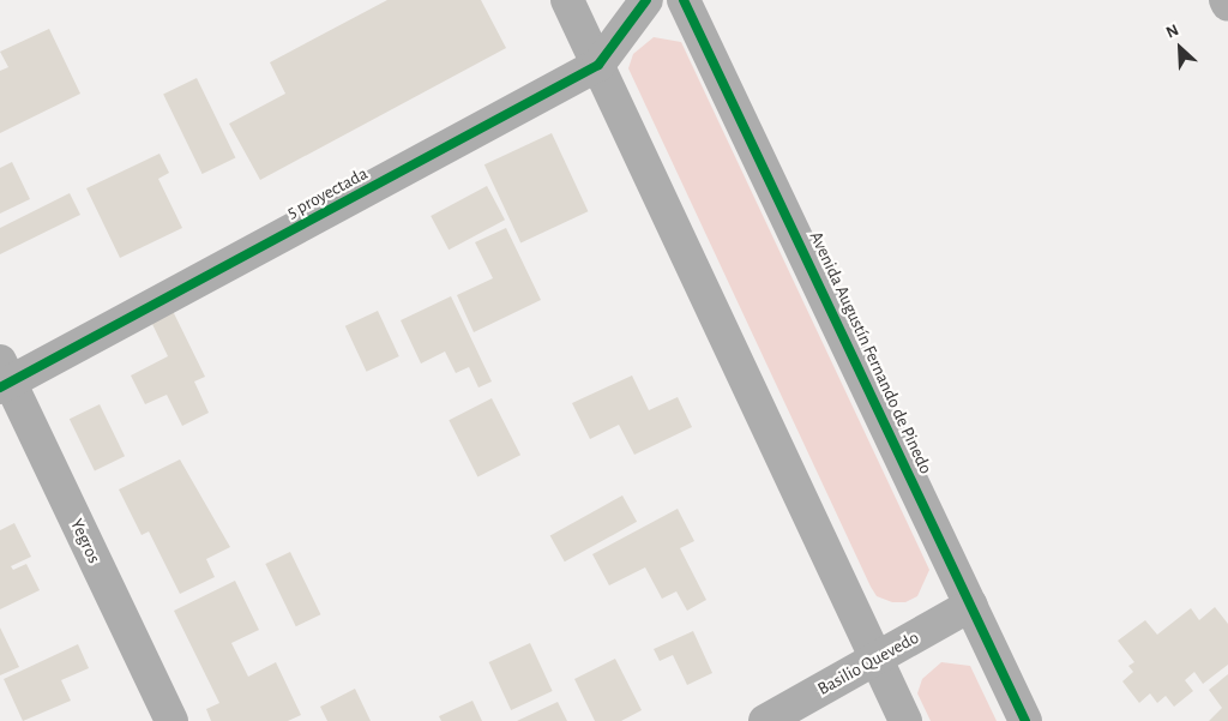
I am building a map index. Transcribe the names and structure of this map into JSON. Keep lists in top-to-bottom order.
{
  "streets": {
    "street": [
      "5 proyectada",
      "Avenida Augustín Fernando de Pinedo",
      "Yegros",
      "Basilio Quevedo"
    ]
  },
  "crossings": [
    ["5 proyectada", "Yegros"],
    ["Avenida Augustín Fernando de Pinedo", "Basilio Quevedo"]
  ],
  "north": "top left"
}
